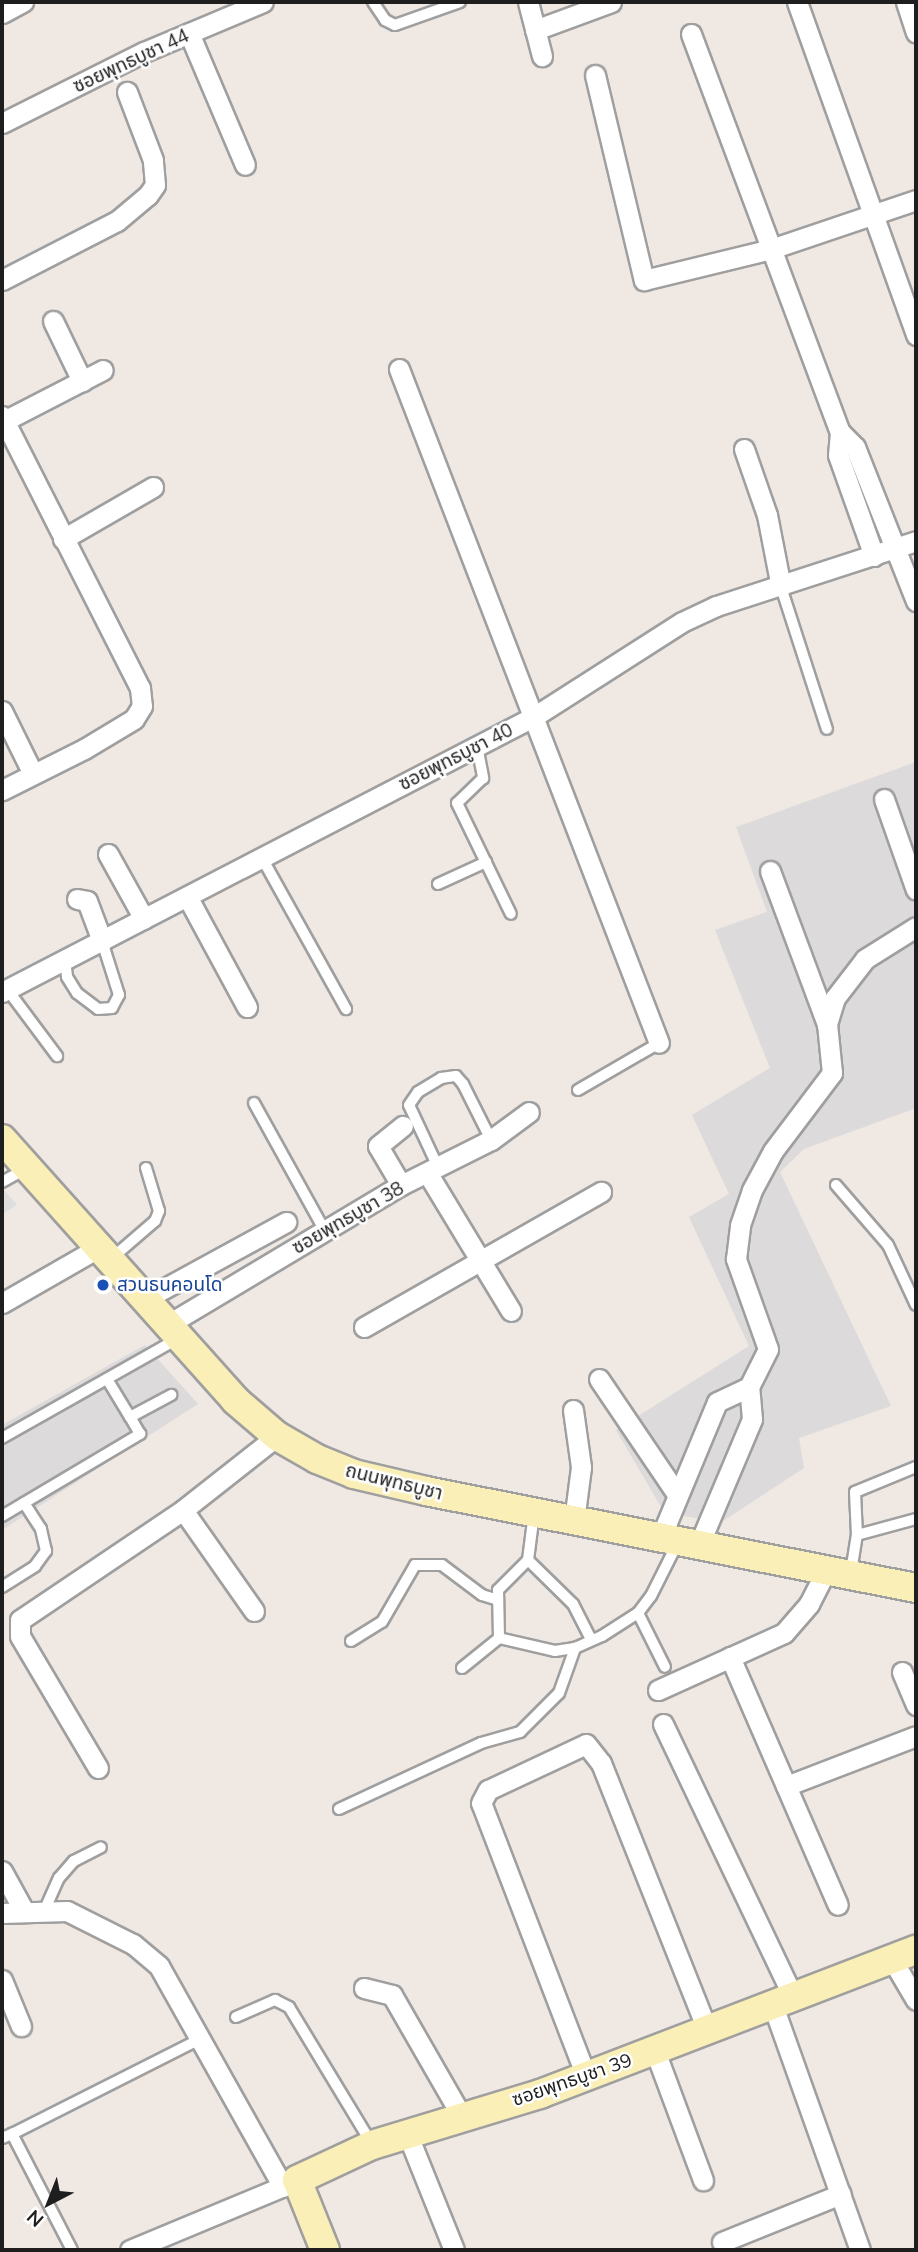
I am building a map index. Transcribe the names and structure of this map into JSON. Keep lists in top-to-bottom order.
{
  "streets": {
    "main road": ["ถนนพุทธบูชา", "ซอยพุทธบูชา 39"],
    "street": ["ซอยพุทธบูชา 44", "ซอยพุทธบูชา 40", "ซอยพุทธบูชา 38"]
  },
  "crossings": [
    ["ซอยพุทธบูชา 38", "ถนนพุทธบูชา"]
  ],
  "places": ["สวนธนคอนโด"],
  "north": "bottom left"
}
